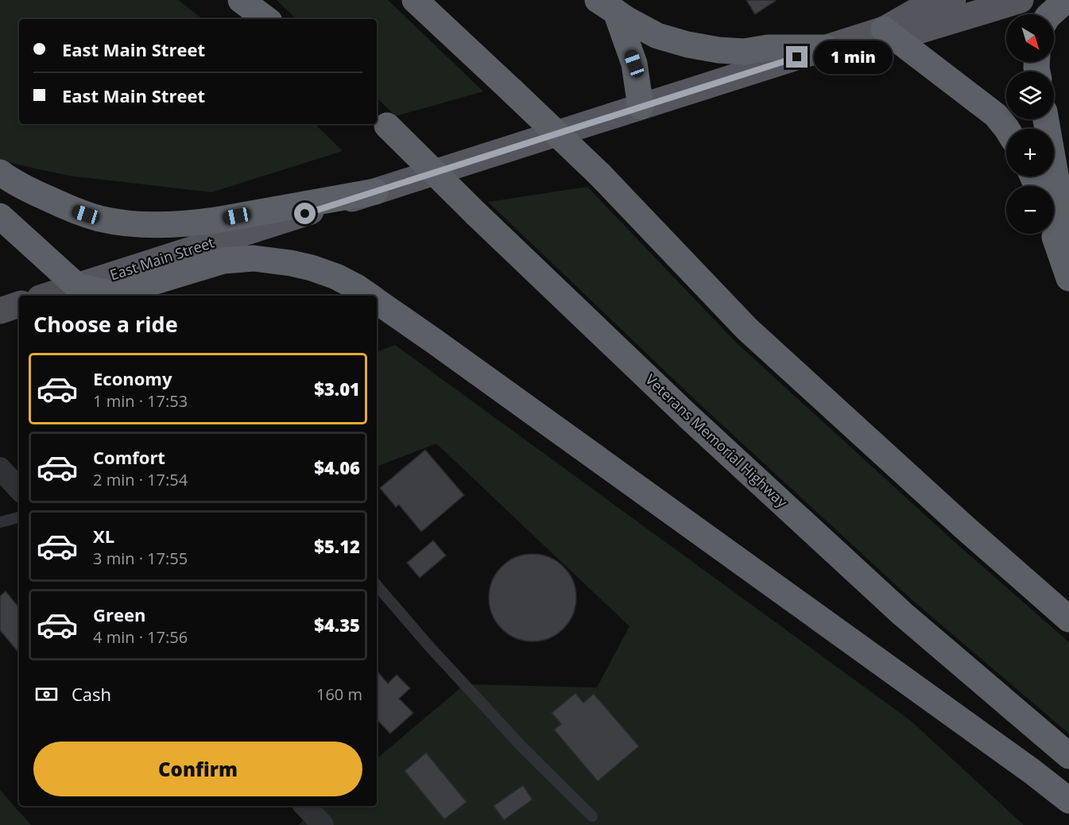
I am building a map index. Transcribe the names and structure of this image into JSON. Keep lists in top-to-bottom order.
{
  "streets": {
    "highway": ["East Main Street", "Veterans Memorial Highway"]
  },
  "north": "bottom right",
  "page": {
    "map_buttons": ["+", "−"],
    "banner": ["East Main Street", "East Main Street"],
    "bubble": "1 min",
    "heading": "Choose a ride",
    "list": [
      {
        "name": "Economy",
        "note": "1 min · 17:53",
        "value": "$3.01"
      },
      {
        "name": "Comfort",
        "note": "2 min · 17:54",
        "value": "$4.06"
      },
      {
        "name": "XL",
        "note": "3 min · 17:55",
        "value": "$5.12"
      },
      {
        "name": "Green",
        "note": "4 min · 17:56",
        "value": "$4.35"
      }
    ],
    "pay": ["Cash", "160 m"],
    "buttons": "Confirm"
  }
}
